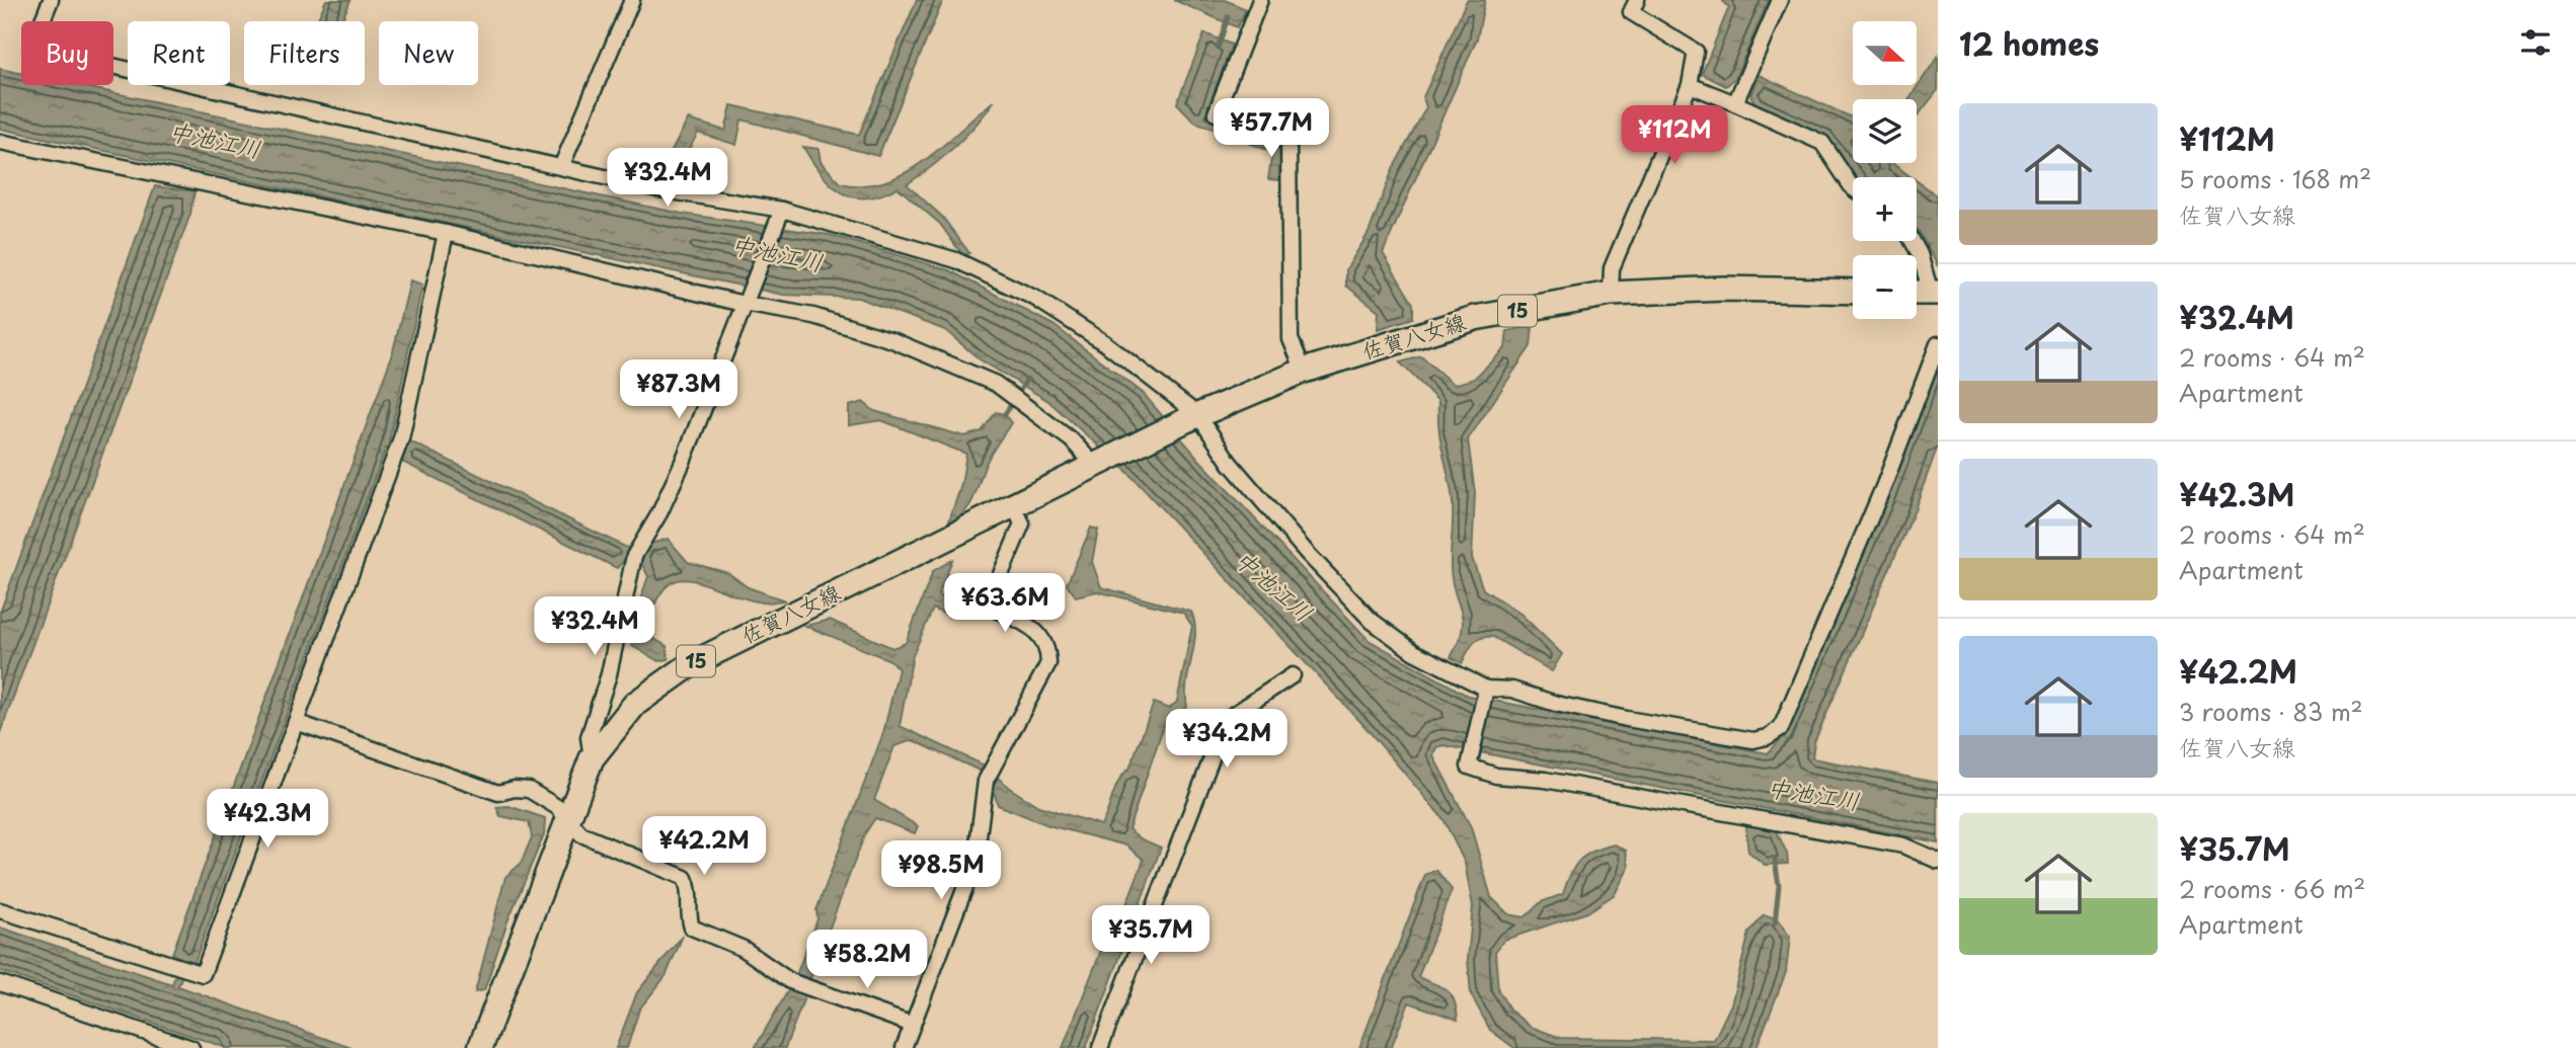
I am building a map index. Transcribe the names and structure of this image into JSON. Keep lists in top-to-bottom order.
{
  "streets": {
    "main road": ["15", "佐賀八女線"]
  },
  "crossings": [
    ["15", "佐賀八女線"]
  ],
  "water": ["中池江川"],
  "north": "right",
  "page": {
    "heading": "12 homes",
    "map_buttons": ["+", "−"],
    "chip": [
      "Buy",
      "Rent",
      "Filters",
      "New"
    ],
    "list": [
      {
        "name": "¥112M",
        "note": "5 rooms · 168 m² · 佐賀八女線"
      },
      {
        "name": "¥32.4M",
        "note": "2 rooms · 64 m² · Apartment"
      },
      {
        "name": "¥42.3M",
        "note": "2 rooms · 64 m² · Apartment"
      },
      {
        "name": "¥42.2M",
        "note": "3 rooms · 83 m² · 佐賀八女線"
      },
      {
        "name": "¥35.7M",
        "note": "2 rooms · 66 m² · Apartment"
      }
    ],
    "price": [
      "¥57.7M",
      "¥112M",
      "¥32.4M",
      "¥87.3M",
      "¥63.6M",
      "¥32.4M",
      "¥34.2M",
      "¥42.3M",
      "¥42.2M",
      "¥98.5M",
      "¥35.7M",
      "¥58.2M"
    ]
  }
}
